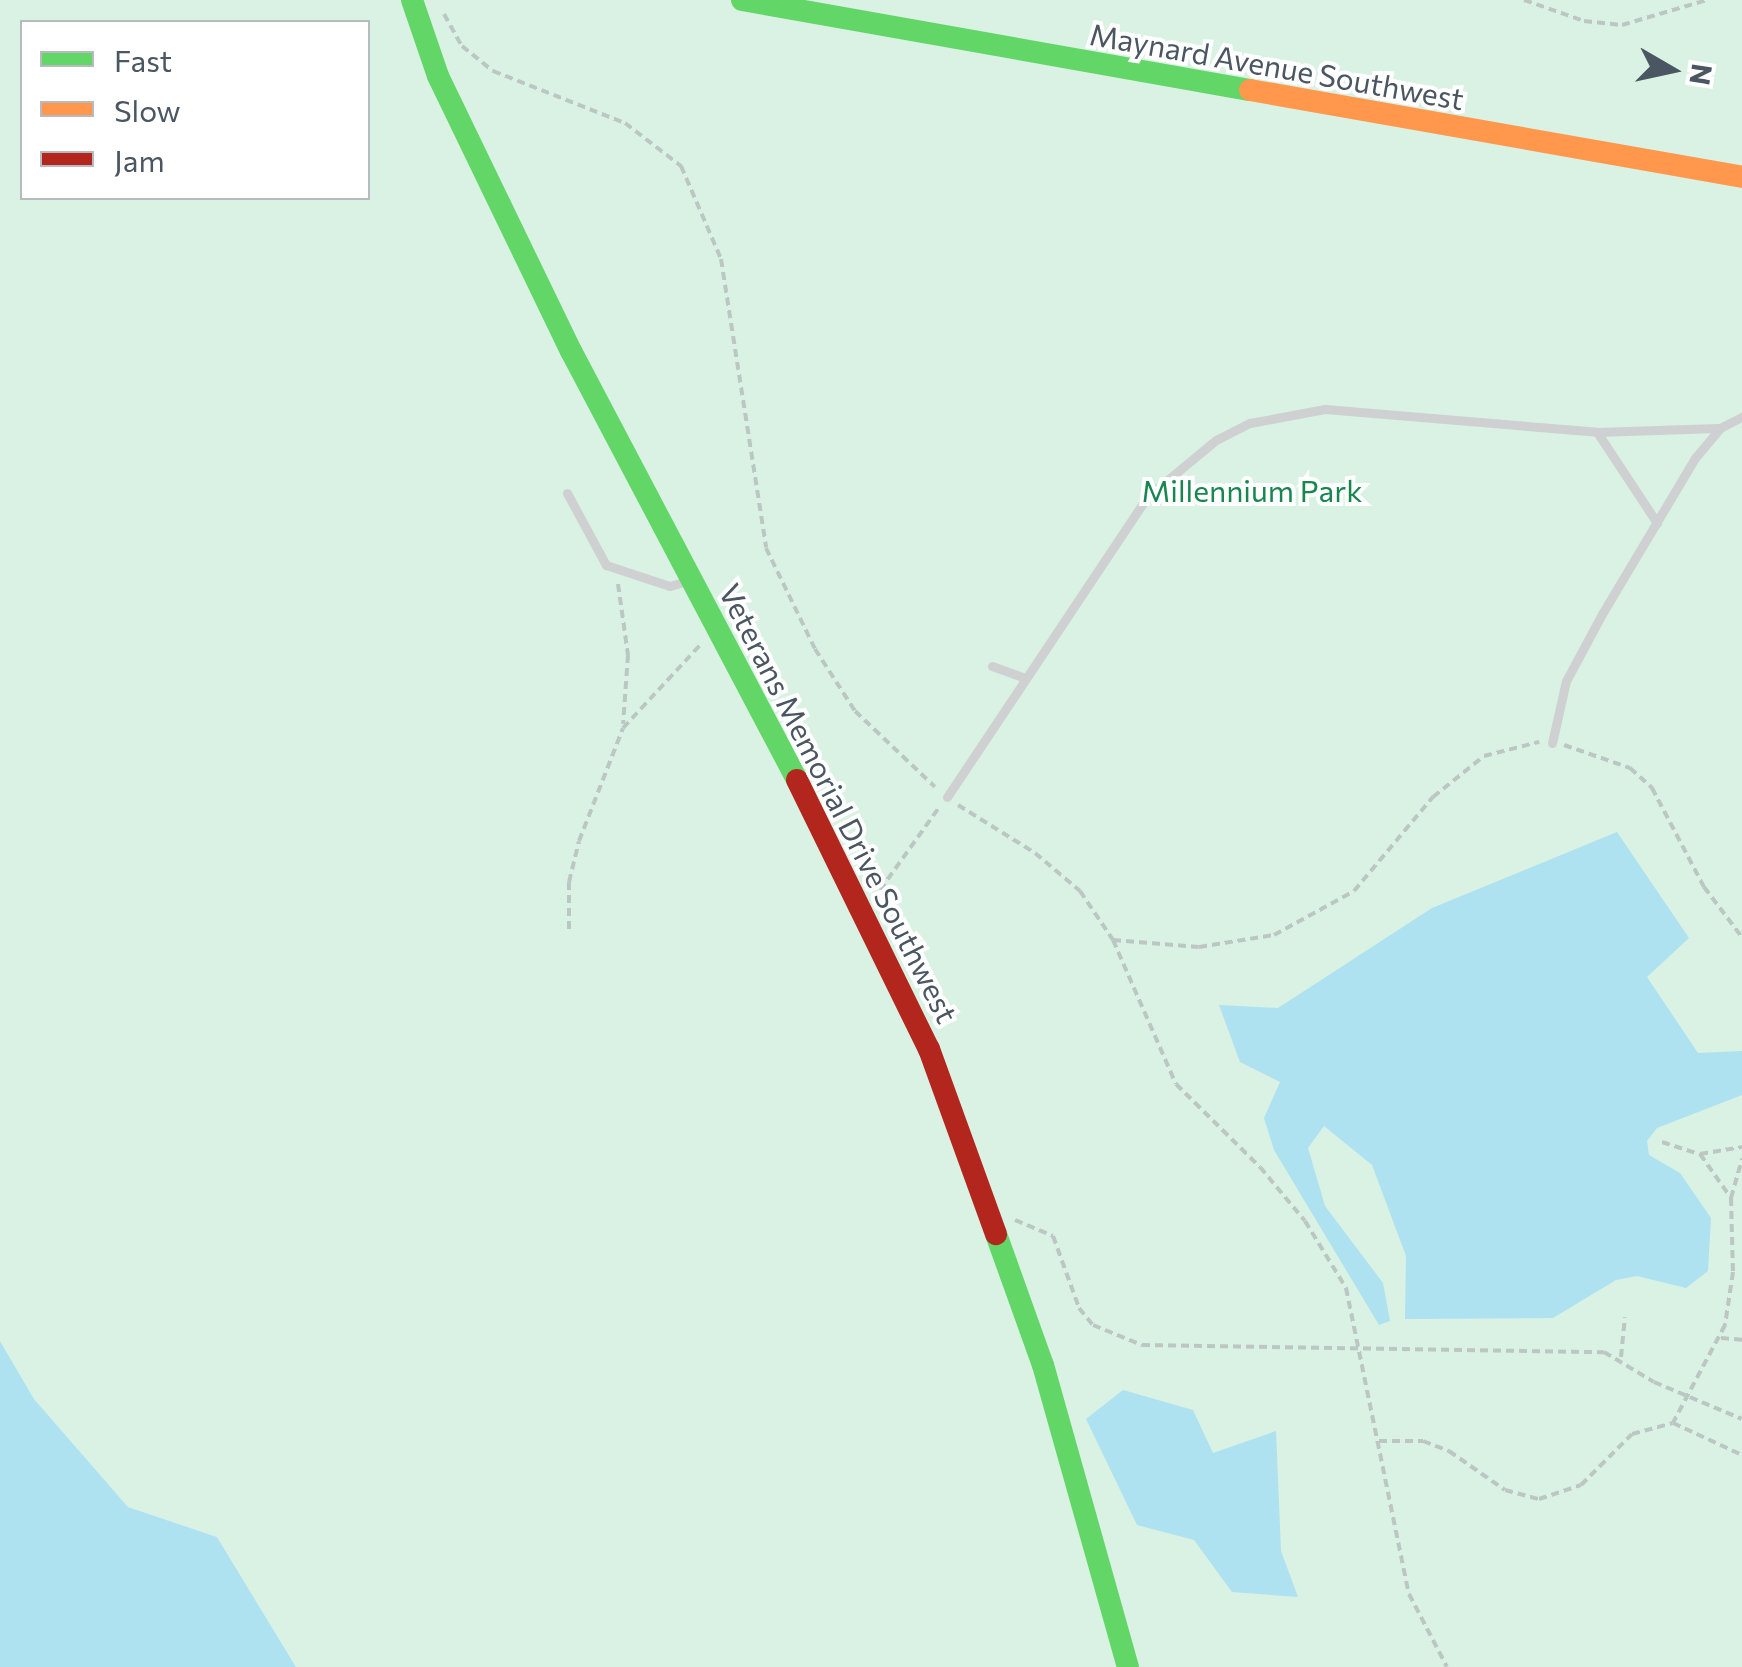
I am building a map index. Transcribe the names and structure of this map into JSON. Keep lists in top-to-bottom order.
{
  "streets": {
    "street": ["Maynard Avenue Southwest", "Veterans Memorial Drive Southwest"]
  },
  "parks": ["Millennium Park"],
  "legend": ["Fast", "Slow", "Jam"],
  "north": "right"
}
